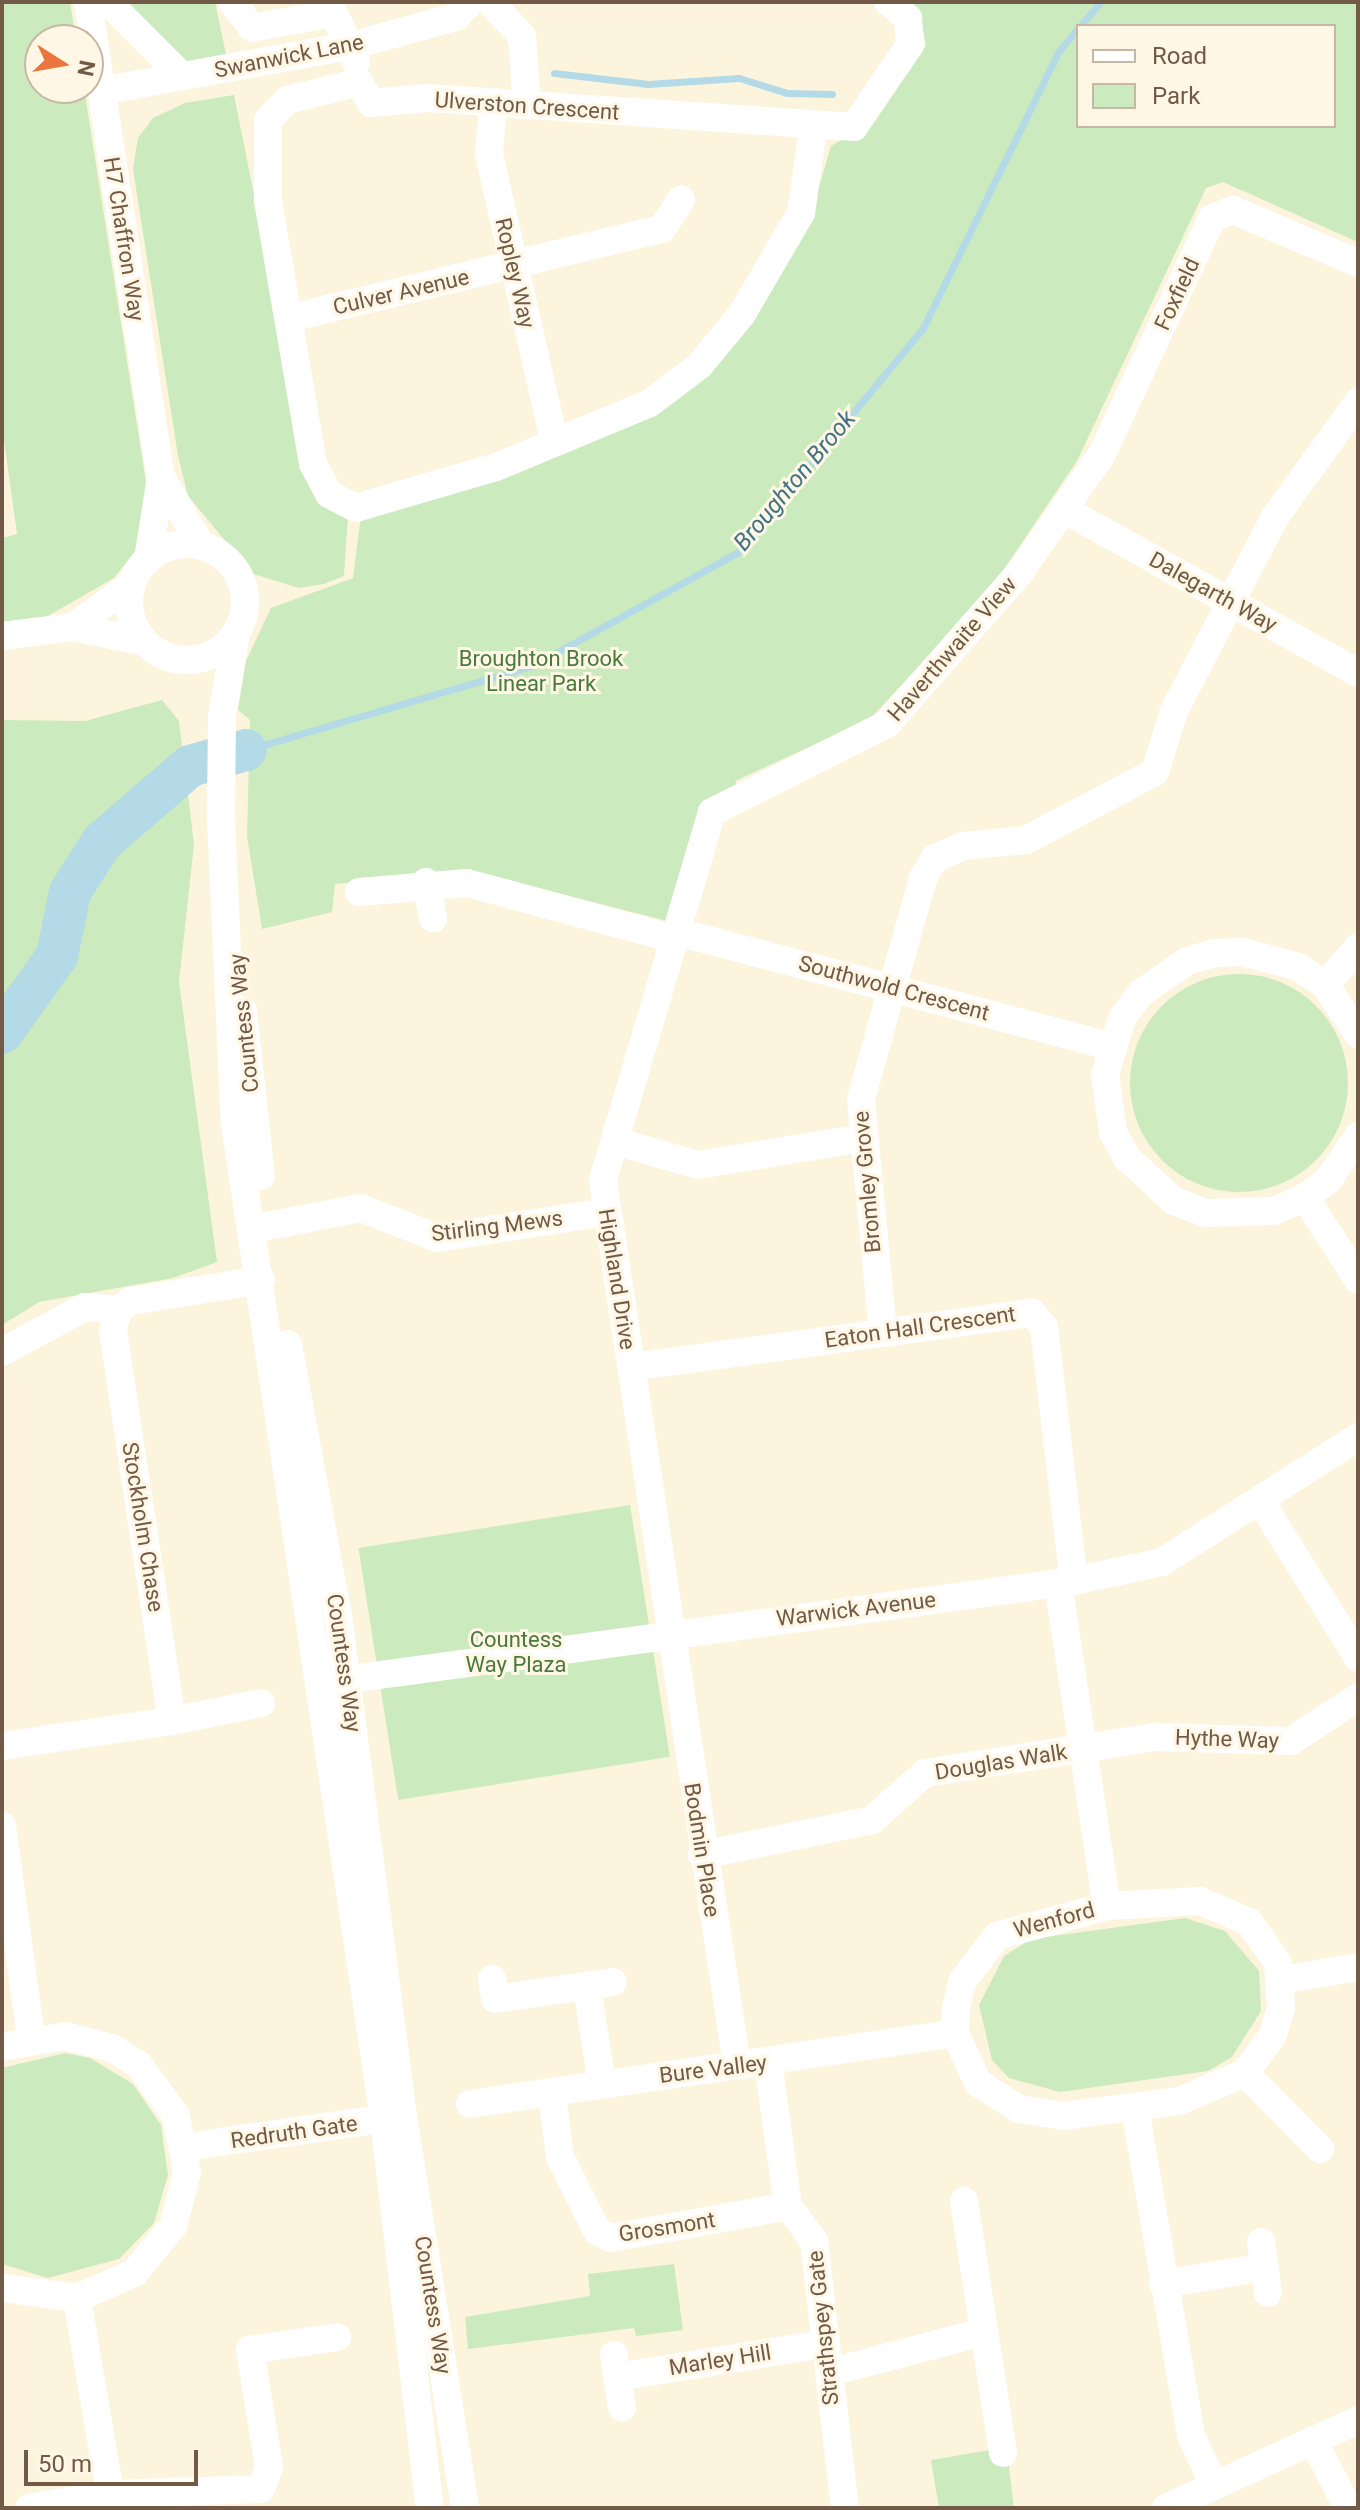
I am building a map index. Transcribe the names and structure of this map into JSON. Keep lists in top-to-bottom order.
{
  "streets": {
    "street": [
      "Swanwick Lane",
      "Ulverston Crescent",
      "H7 Chaffron Way",
      "Ropley Way",
      "Culver Avenue",
      "Foxfield",
      "Dalegarth Way",
      "Haverthwaite View",
      "Southwold Crescent",
      "Countess Way",
      "Bromley Grove",
      "Stirling Mews",
      "Highland Drive",
      "Eaton Hall Crescent",
      "Stockholm Chase",
      "Warwick Avenue",
      "Hythe Way",
      "Douglas Walk",
      "Bodmin Place",
      "Wenford",
      "Bure Valley",
      "Redruth Gate",
      "Grosmont",
      "Strathspey Gate",
      "Marley Hill"
    ]
  },
  "crossings": [
    ["Ulverston Crescent", "Ropley Way"],
    ["H7 Chaffron Way", "Countess Way"],
    ["Ropley Way", "Culver Avenue"],
    ["Foxfield", "Dalegarth Way"],
    ["Foxfield", "Haverthwaite View"],
    ["Dalegarth Way", "Haverthwaite View"],
    ["Dalegarth Way", "Bromley Grove"],
    ["Haverthwaite View", "Southwold Crescent"],
    ["Haverthwaite View", "Highland Drive"],
    ["Southwold Crescent", "Bromley Grove"],
    ["Southwold Crescent", "Highland Drive"],
    ["Countess Way", "Stirling Mews"],
    ["Countess Way", "Warwick Avenue"],
    ["Countess Way", "Redruth Gate"],
    ["Bromley Grove", "Eaton Hall Crescent"],
    ["Stirling Mews", "Highland Drive"],
    ["Highland Drive", "Eaton Hall Crescent"],
    ["Highland Drive", "Warwick Avenue"],
    ["Highland Drive", "Bodmin Place"],
    ["Eaton Hall Crescent", "Warwick Avenue"],
    ["Eaton Hall Crescent", "Wenford"],
    ["Warwick Avenue", "Bodmin Place"],
    ["Warwick Avenue", "Wenford"],
    ["Hythe Way", "Douglas Walk"],
    ["Hythe Way", "Wenford"],
    ["Douglas Walk", "Bodmin Place"],
    ["Douglas Walk", "Wenford"],
    ["Bodmin Place", "Bure Valley"],
    ["Wenford", "Bure Valley"],
    ["Bure Valley", "Grosmont"],
    ["Bure Valley", "Strathspey Gate"],
    ["Grosmont", "Strathspey Gate"],
    ["Strathspey Gate", "Marley Hill"]
  ],
  "water": ["Broughton Brook"],
  "parks": ["Broughton Brook Linear Park", "Countess Way Plaza"],
  "legend": ["Road", "Park"],
  "scale_bar": "50 m",
  "north": "right"
}
